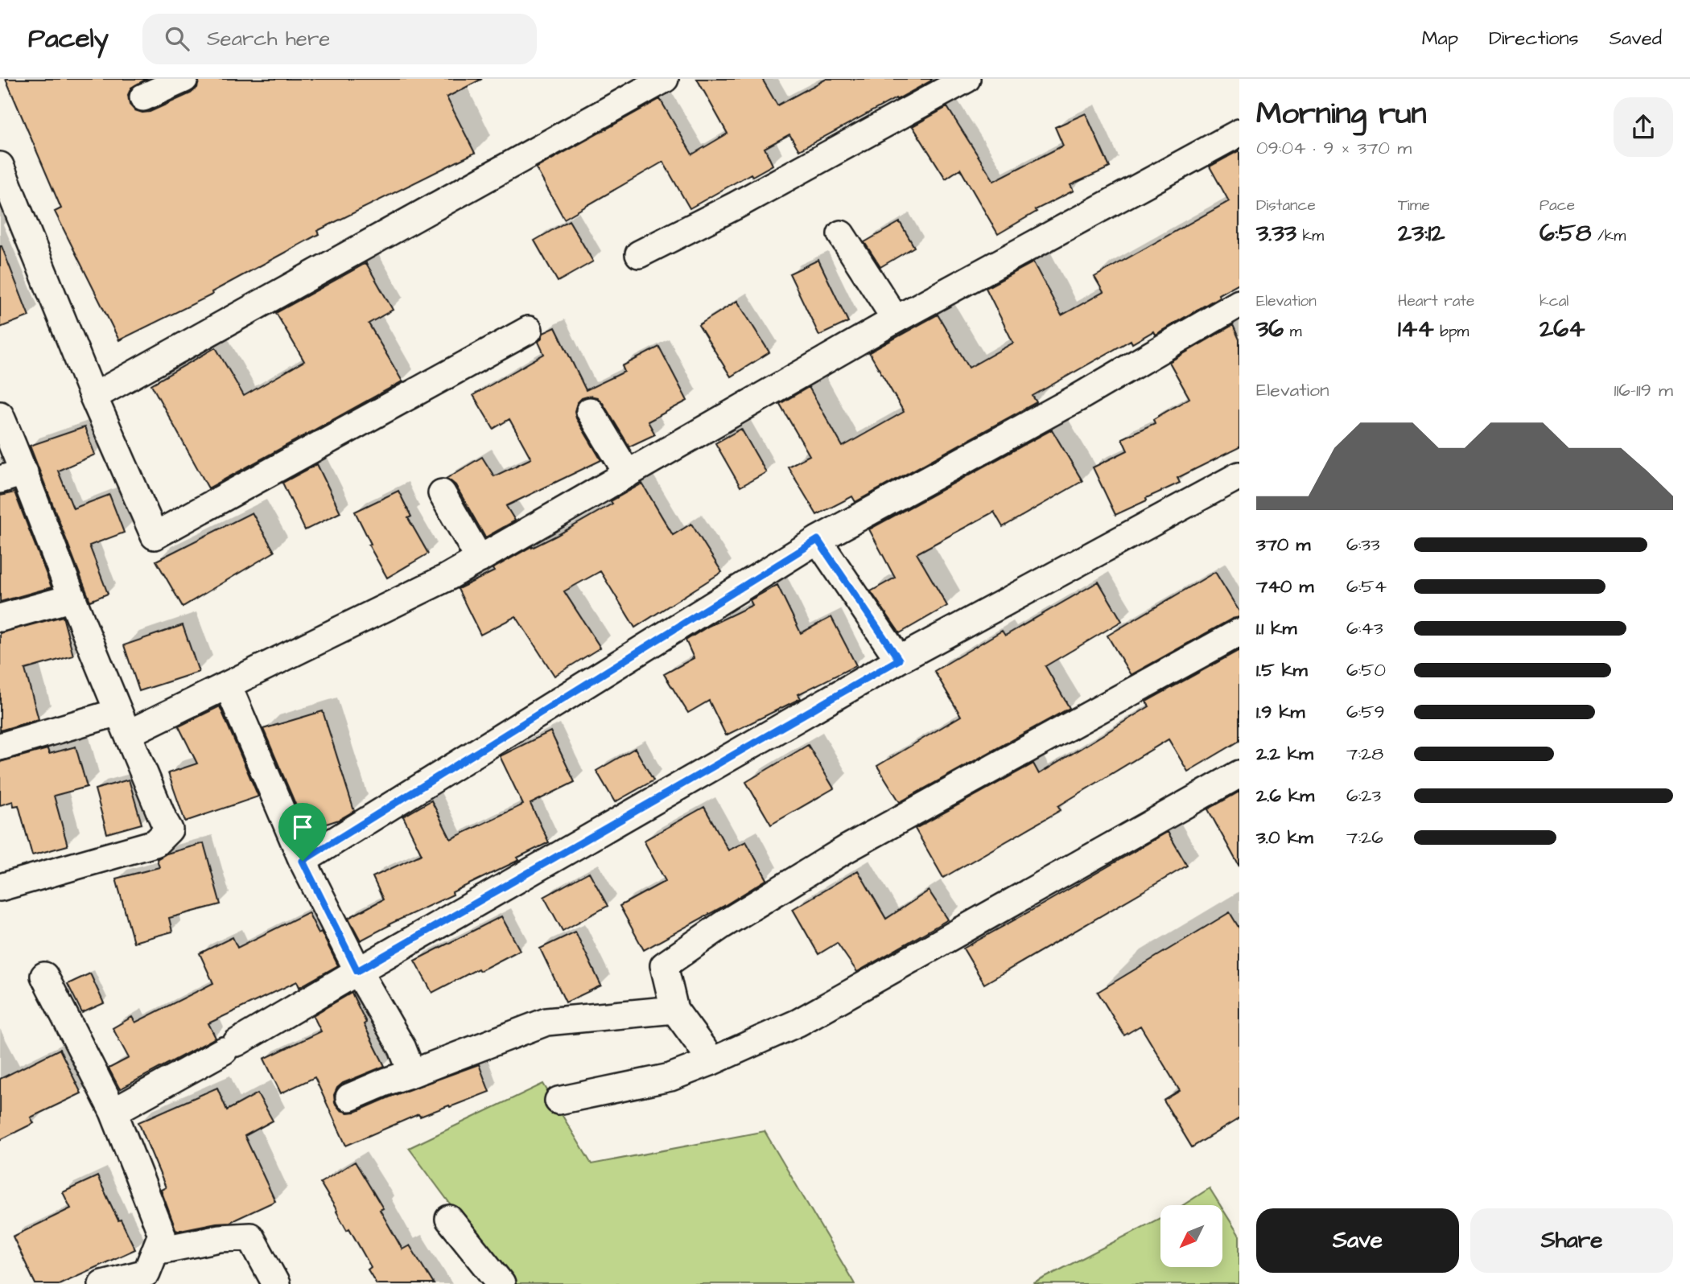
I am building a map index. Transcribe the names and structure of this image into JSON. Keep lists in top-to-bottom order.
{
  "north": "bottom left",
  "page": {
    "header": "Pacely",
    "search": "Search here",
    "nav": ["Map", "Directions", "Saved"],
    "heading": ["Morning run", "09:04 · 9 × 370 m"],
    "stats": [
      ["Distance", "3.33 km"],
      ["Time", "23:12"],
      ["Pace", "6:58 /km"],
      ["Elevation", "36 m"],
      ["Heart rate", "144 bpm"],
      ["kcal", "264"]
    ],
    "chart": ["Elevation", "116–119 m"],
    "list": [
      {
        "name": "370 m",
        "note": "6:33"
      },
      {
        "name": "740 m",
        "note": "6:54"
      },
      {
        "name": "1.1 km",
        "note": "6:43"
      },
      {
        "name": "1.5 km",
        "note": "6:50"
      },
      {
        "name": "1.9 km",
        "note": "6:59"
      },
      {
        "name": "2.2 km",
        "note": "7:28"
      },
      {
        "name": "2.6 km",
        "note": "6:23"
      },
      {
        "name": "3.0 km",
        "note": "7:26"
      }
    ],
    "buttons": ["Save", "Share"]
  }
}
